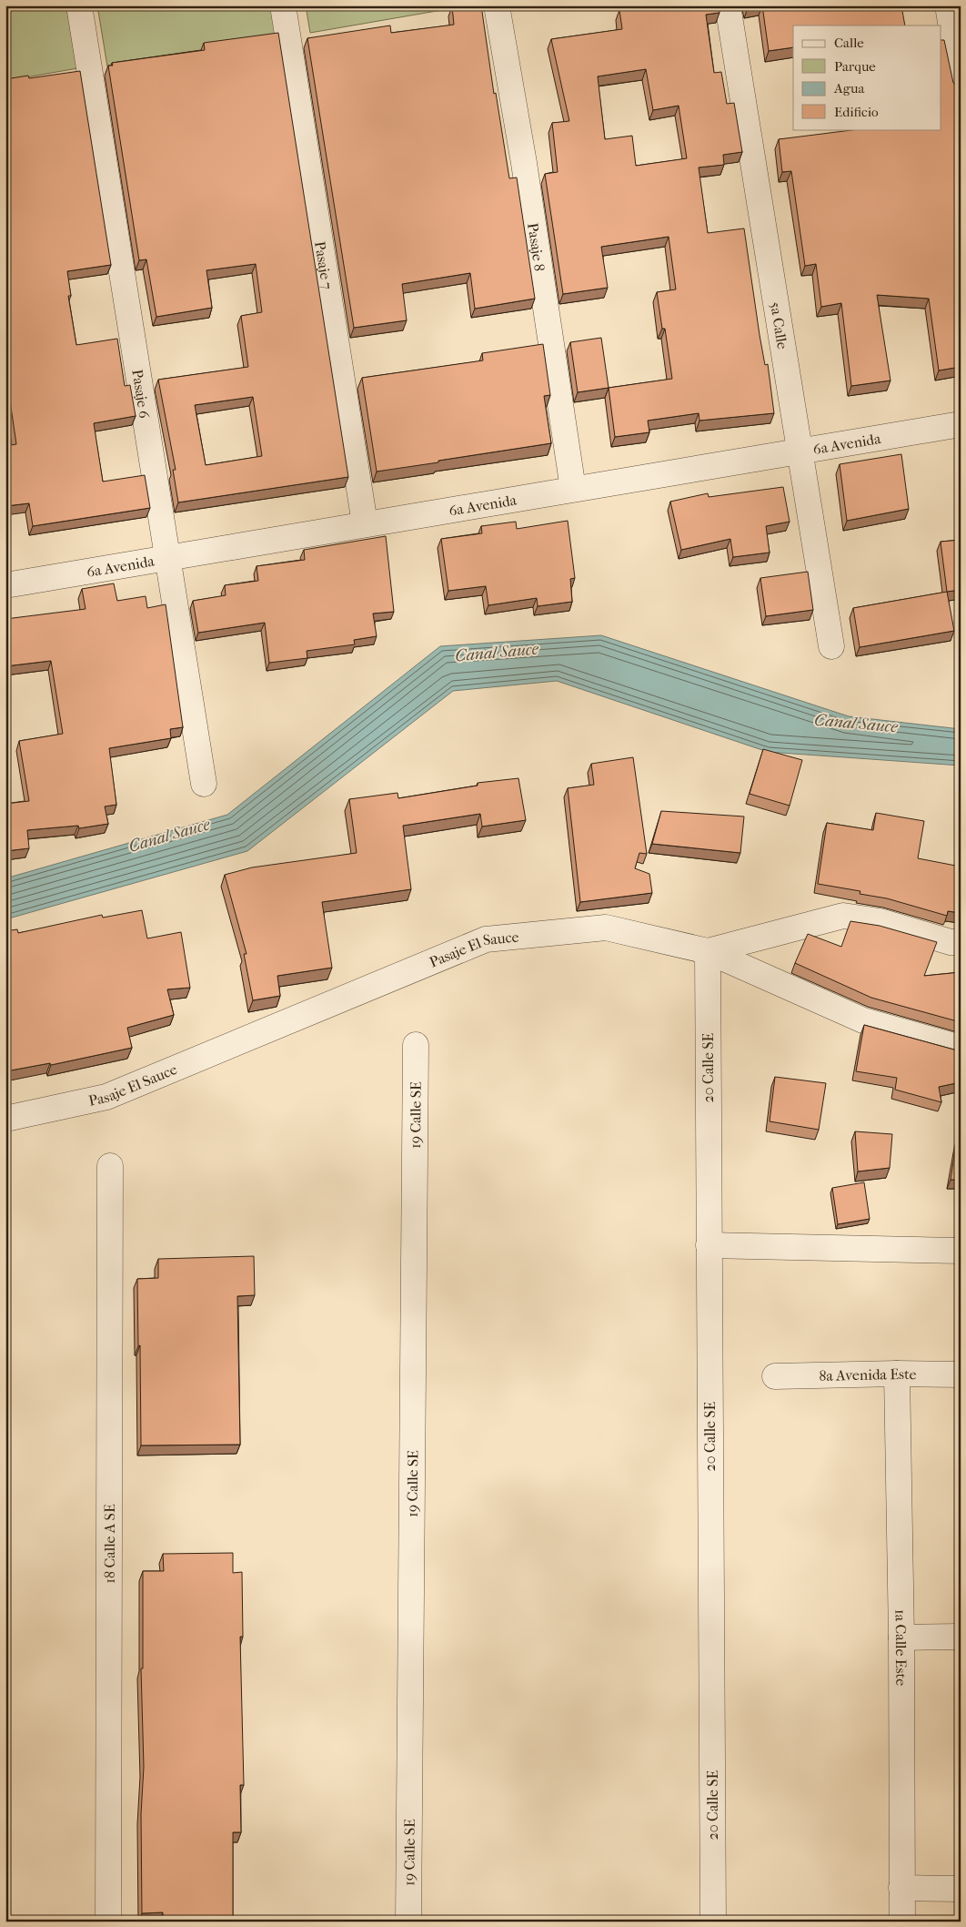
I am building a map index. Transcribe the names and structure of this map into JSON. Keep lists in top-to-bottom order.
{
  "streets": {
    "street": [
      "Pasaje 8",
      "Pasaje 7",
      "5a Calle",
      "Pasaje 6",
      "6a Avenida",
      "Pasaje El Sauce",
      "20 Calle SE",
      "19 Calle SE",
      "8a Avenida Este",
      "18 Calle A SE",
      "1a Calle Este"
    ]
  },
  "crossings": [
    ["Pasaje 8", "6a Avenida"],
    ["Pasaje 7", "6a Avenida"],
    ["5a Calle", "6a Avenida"],
    ["Pasaje 6", "6a Avenida"],
    ["Pasaje El Sauce", "20 Calle SE"],
    ["8a Avenida Este", "1a Calle Este"]
  ],
  "water": ["Canal Sauce"],
  "legend": [
    "Calle",
    "Parque",
    "Agua",
    "Edificio"
  ]
}
